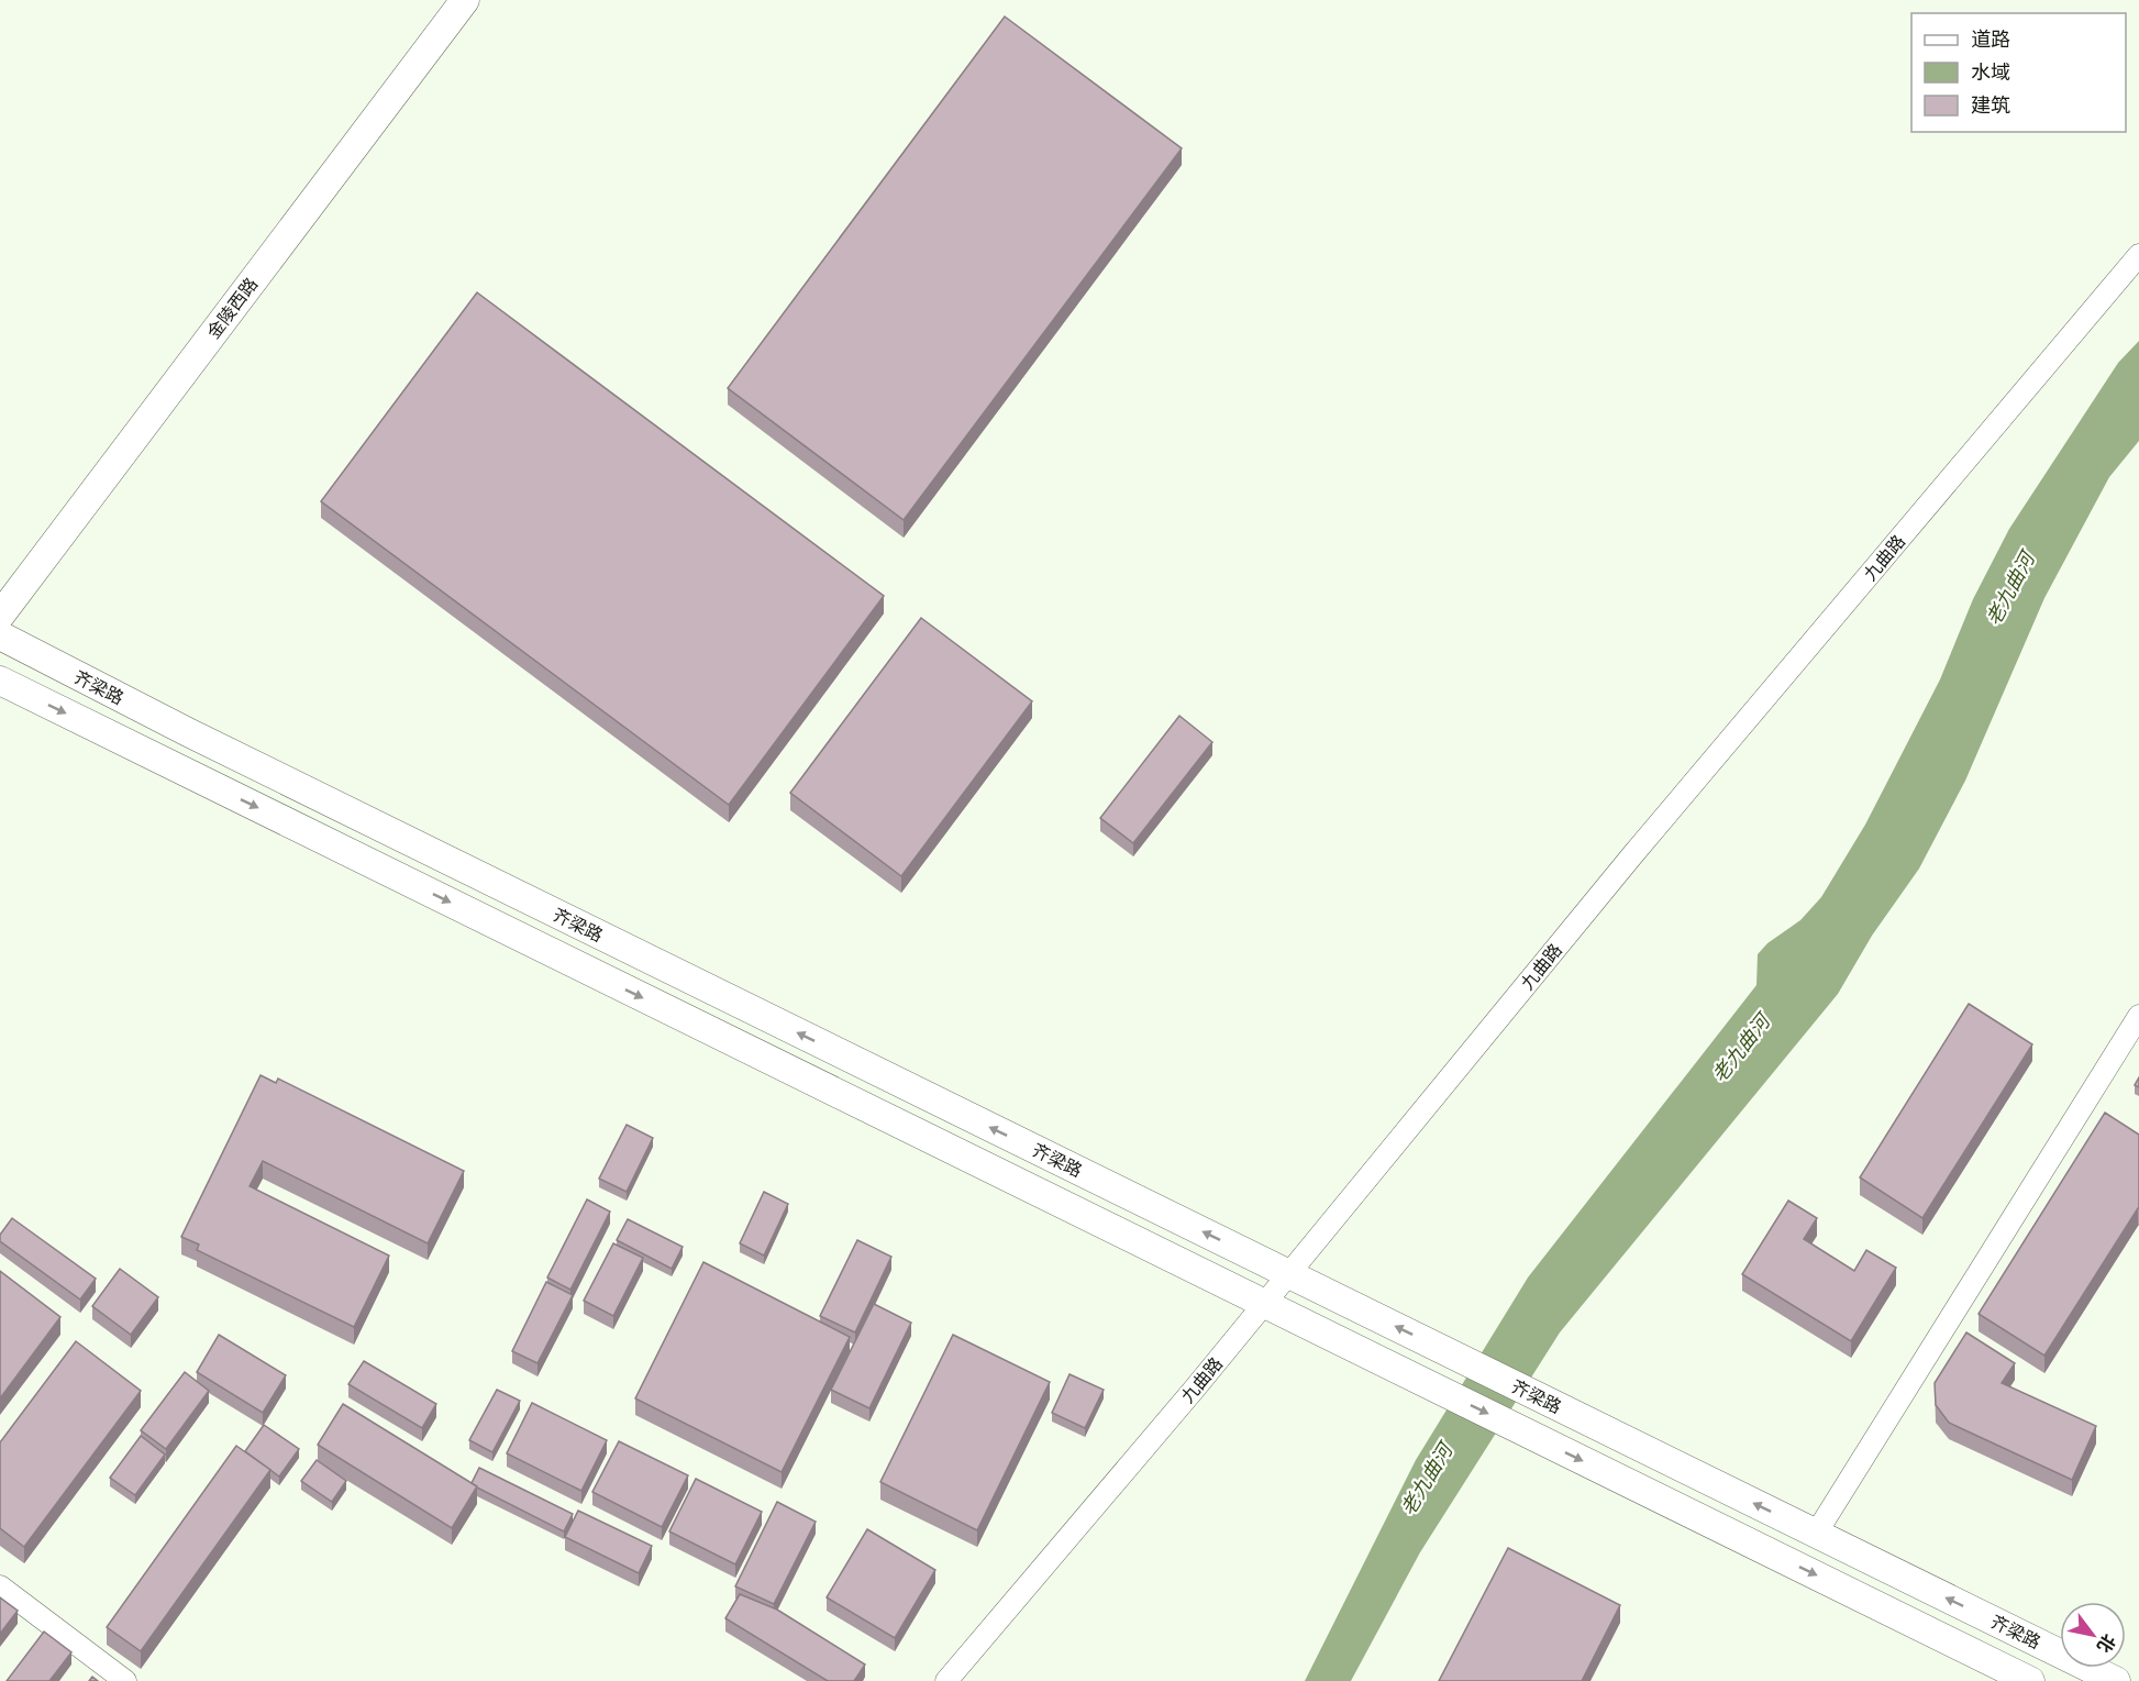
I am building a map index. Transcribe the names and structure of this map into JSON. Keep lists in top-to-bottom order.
{
  "streets": {
    "main road": ["金陵西路", "齐梁路"],
    "street": ["九曲路"]
  },
  "crossings": [
    ["九曲路", "齐梁路"]
  ],
  "water": ["老九曲河"],
  "legend": ["道路", "水域", "建筑"],
  "north": "bottom right"
}
